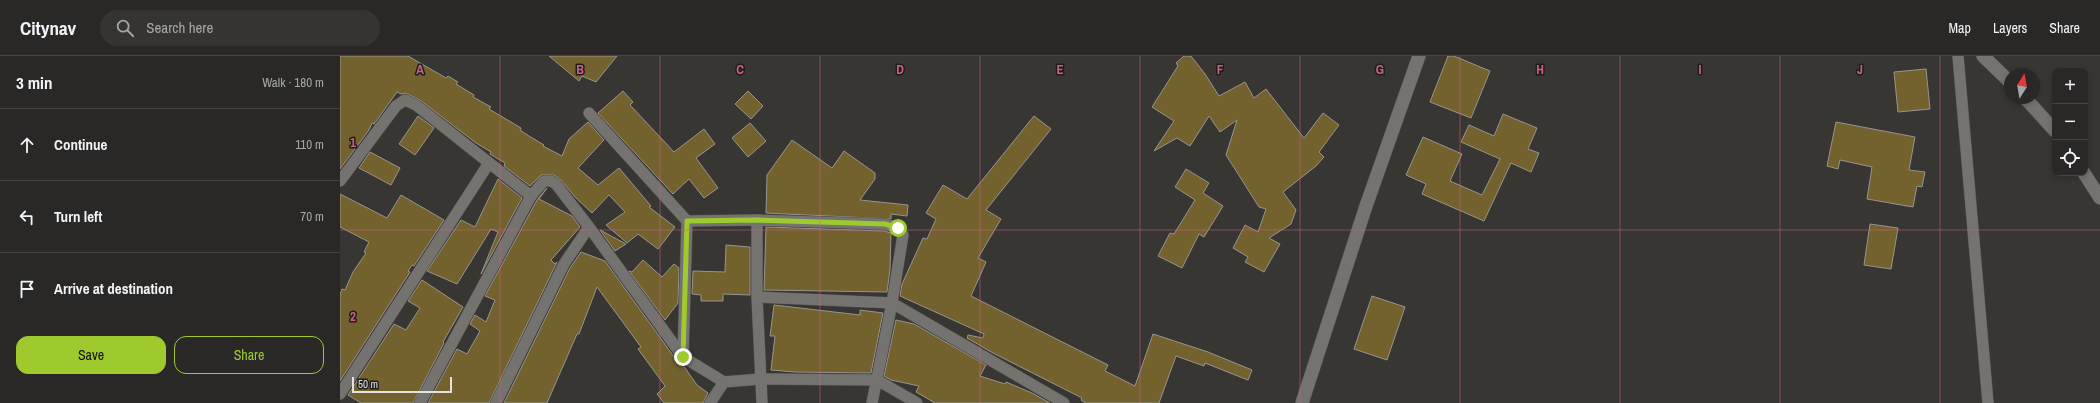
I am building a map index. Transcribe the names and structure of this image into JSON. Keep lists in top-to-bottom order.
{
  "scale_bar": "50 m",
  "north": "top",
  "page": {
    "header": "Citynav",
    "search": "Search here",
    "nav": ["Map", "Layers", "Share"],
    "heading": ["3 min", "Walk · 180 m"],
    "map_buttons": ["+", "−"],
    "list": [
      ["Continue", "110 m"],
      ["Turn left", "70 m"],
      "Arrive at destination"
    ],
    "buttons": ["Save", "Share"],
    "scale": "50 m"
  },
  "grid": {
    "columns": [
      "A",
      "B",
      "C",
      "D",
      "E",
      "F",
      "G",
      "H",
      "I",
      "J"
    ],
    "rows": ["1", "2"]
  }
}
